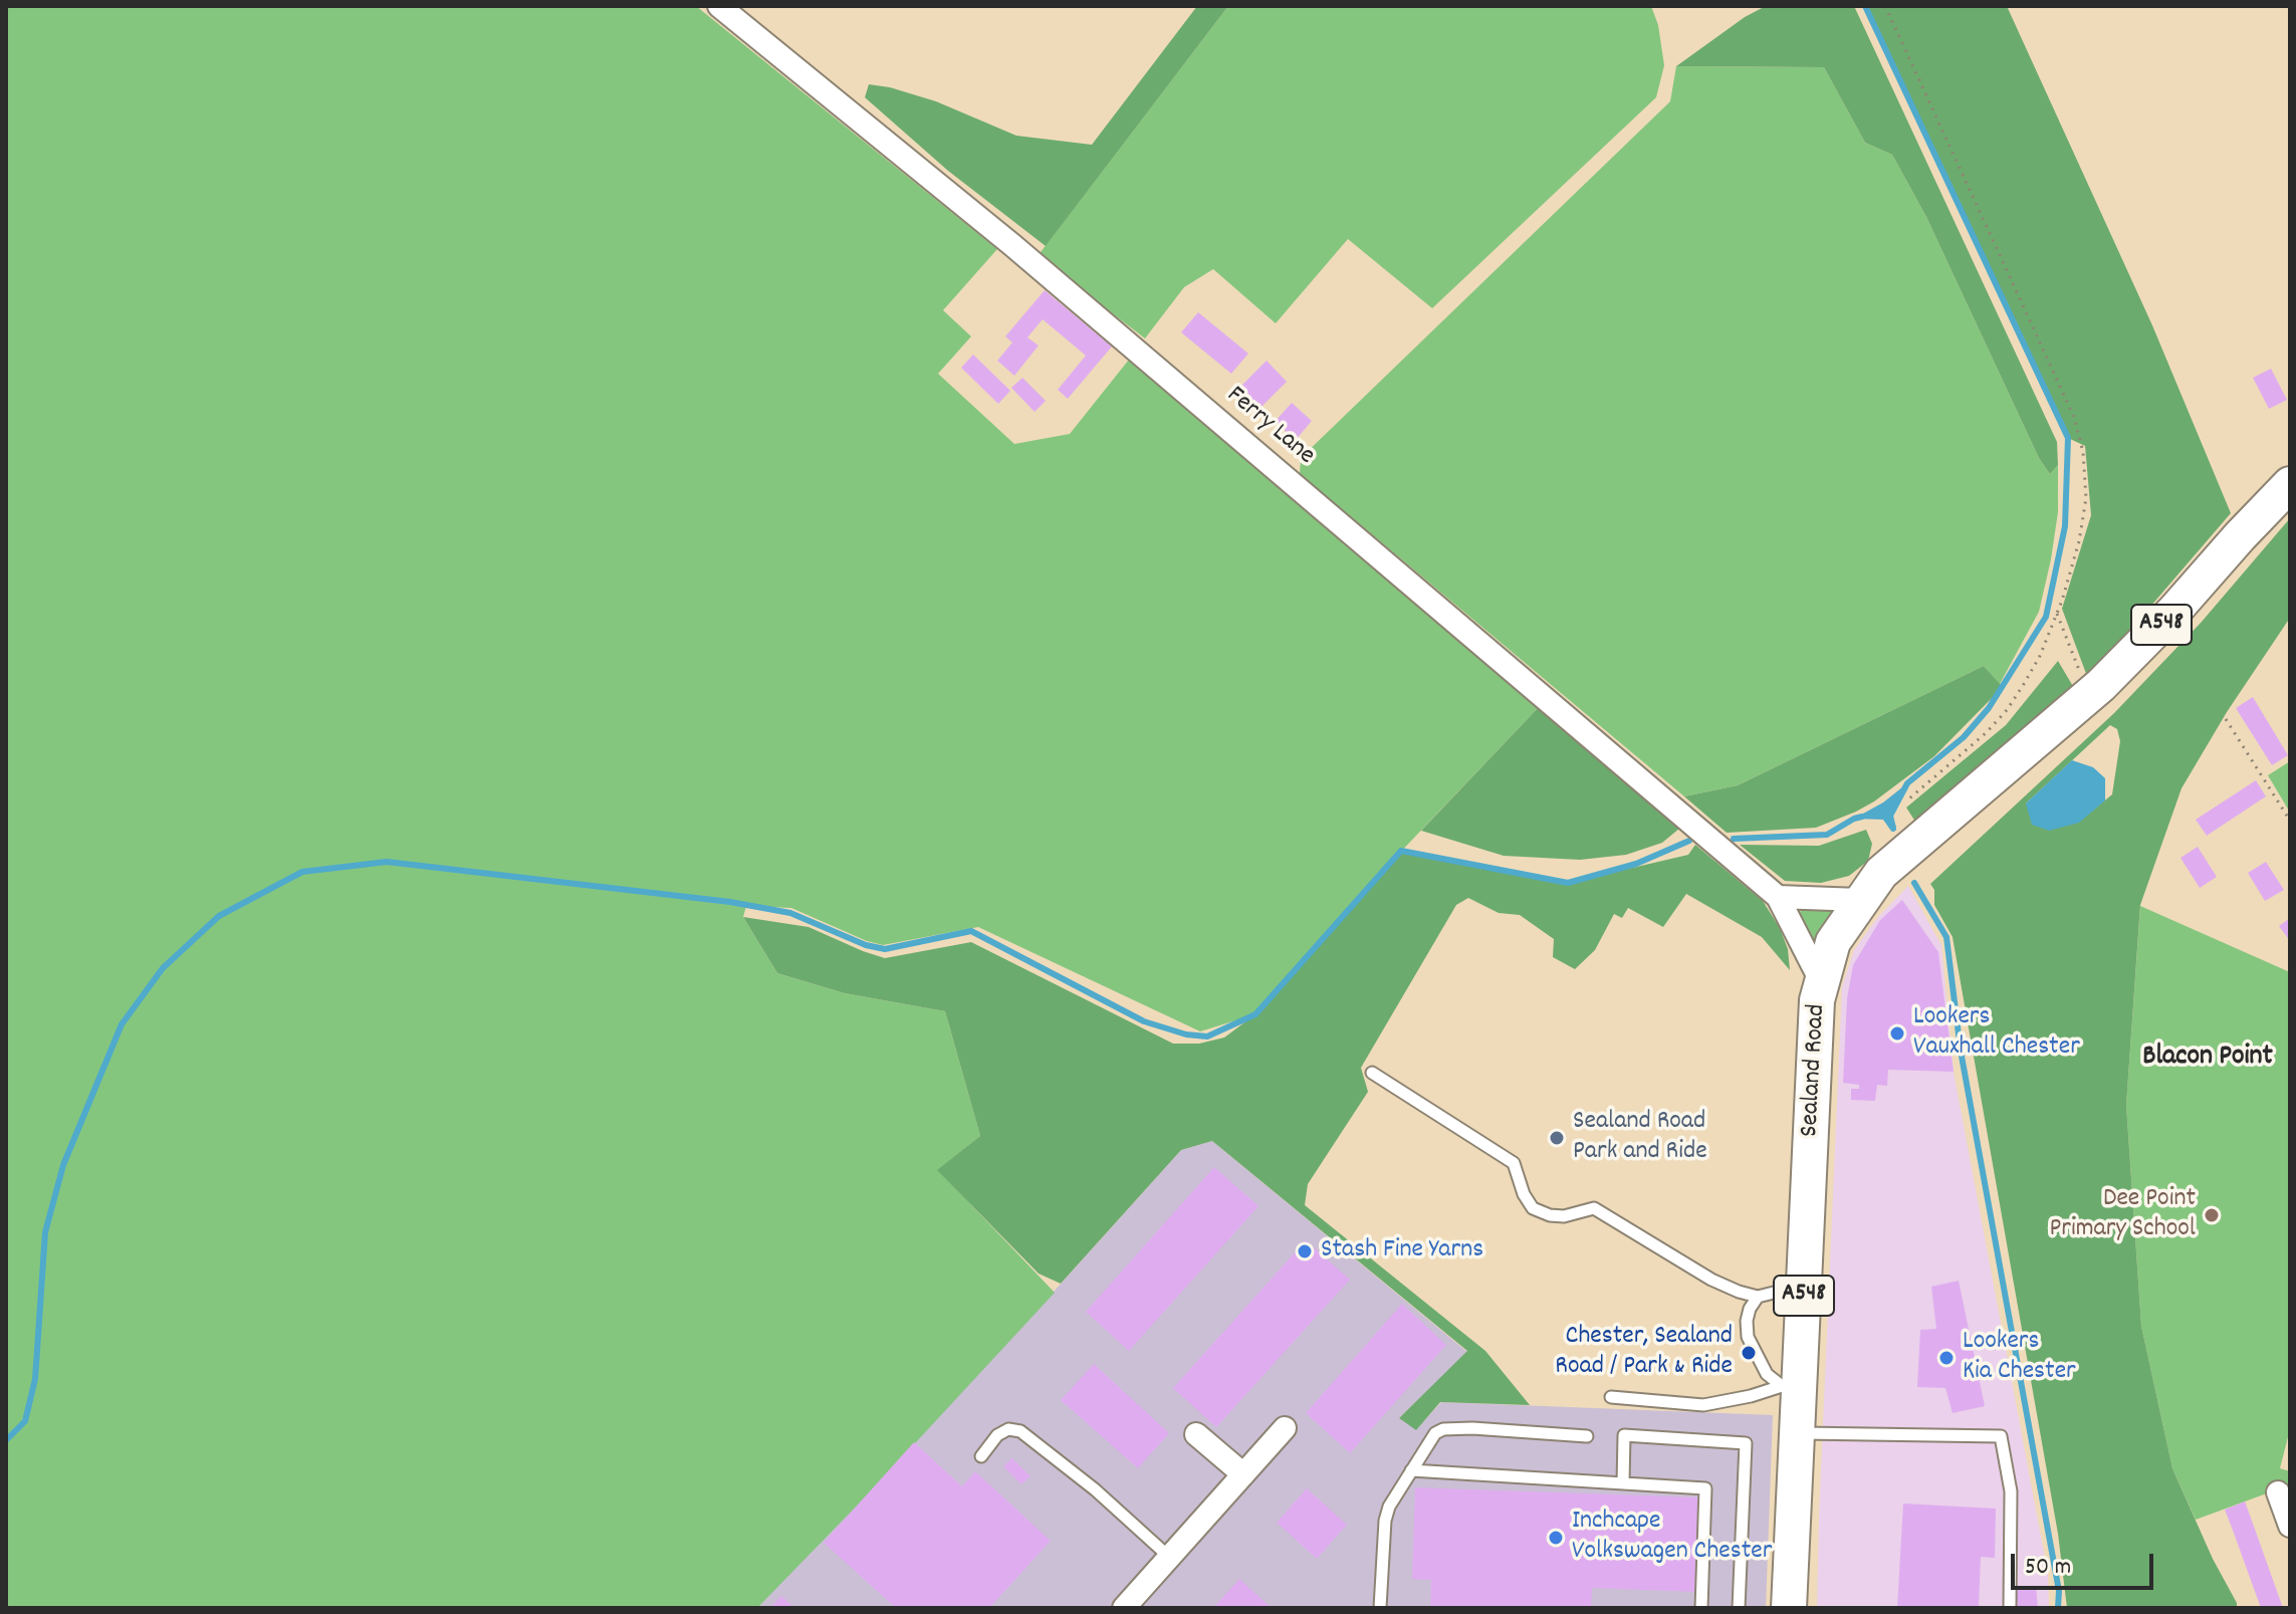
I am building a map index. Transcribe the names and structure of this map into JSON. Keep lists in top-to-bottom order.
{
  "streets": {
    "main road": ["A548", "Sealand Road"],
    "street": ["Ferry Lane"]
  },
  "crossings": [
    ["Ferry Lane", "Sealand Road"]
  ],
  "districts": ["Blacon Point"],
  "places": [
    "Lookers Vauxhall Chester",
    "Sealand Road Park and Ride",
    "Dee Point Primary School",
    "Stash Fine Yarns",
    "Chester, Sealand Road / Park & Ride",
    "Lookers Kia Chester",
    "Inchcape Volkswagen Chester"
  ],
  "scale_bar": "50 m"
}
